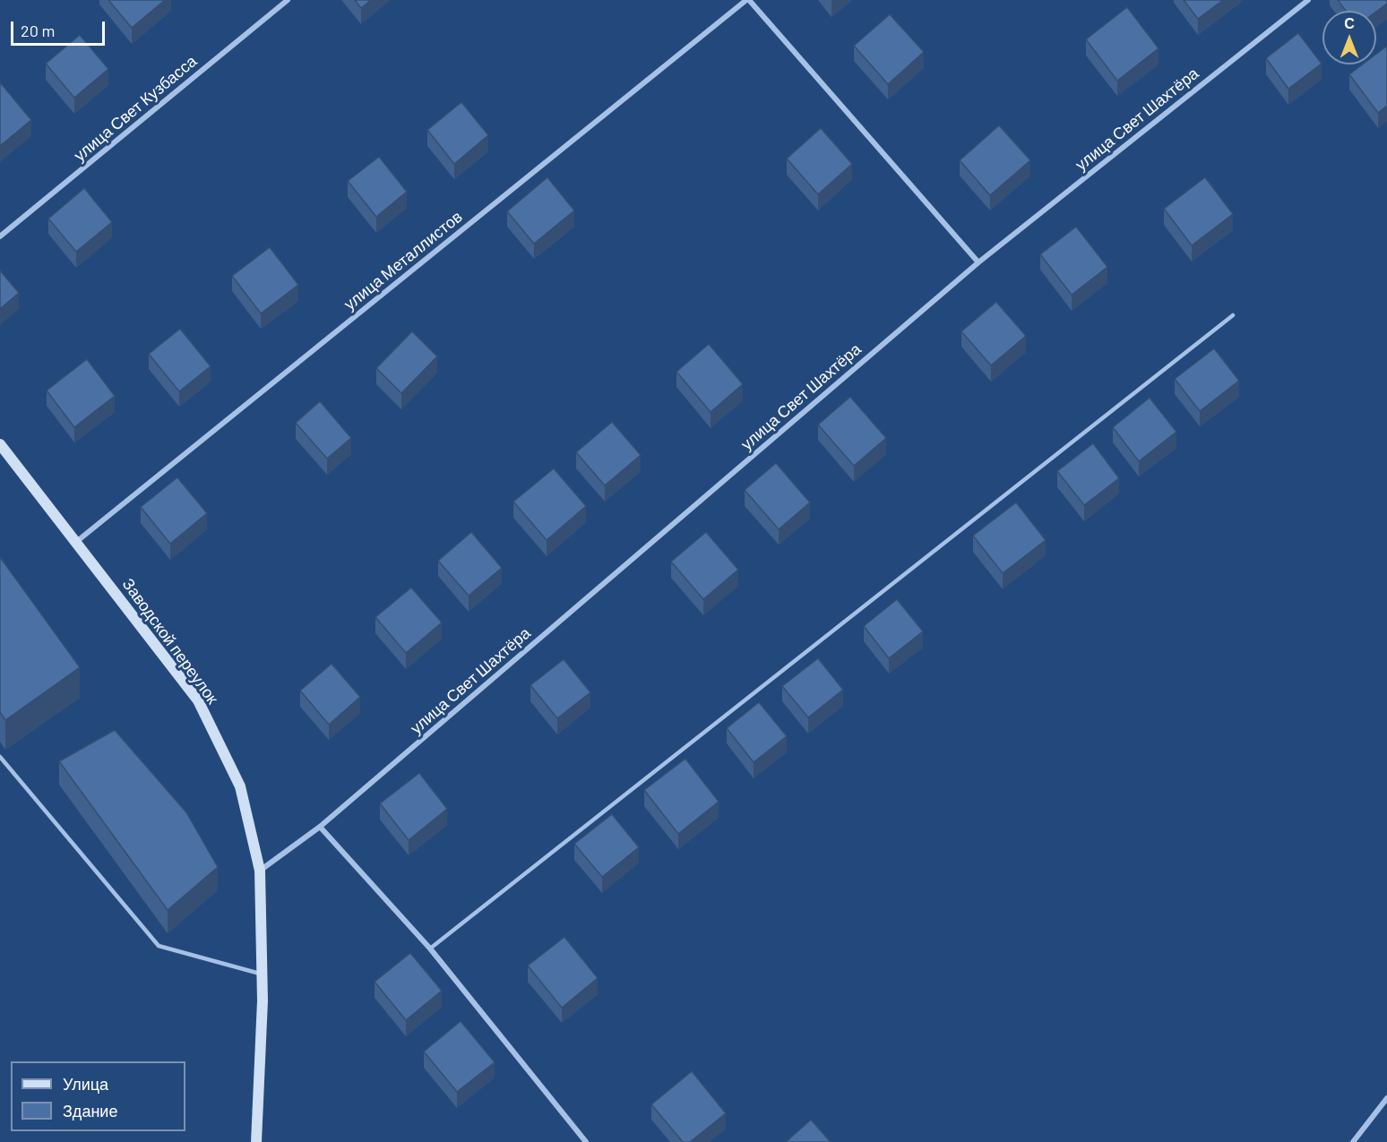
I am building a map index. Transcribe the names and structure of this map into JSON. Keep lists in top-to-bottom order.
{
  "streets": {
    "main road": ["Заводской переулок"],
    "street": ["улица Свет Кузбасса", "улица Свет Шахтёра", "улица Металлистов"]
  },
  "crossings": [
    ["улица Свет Шахтёра", "Заводской переулок"],
    ["улица Металлистов", "Заводской переулок"]
  ],
  "legend": ["Улица", "Здание"],
  "scale_bar": "20 m",
  "north": "top"
}
